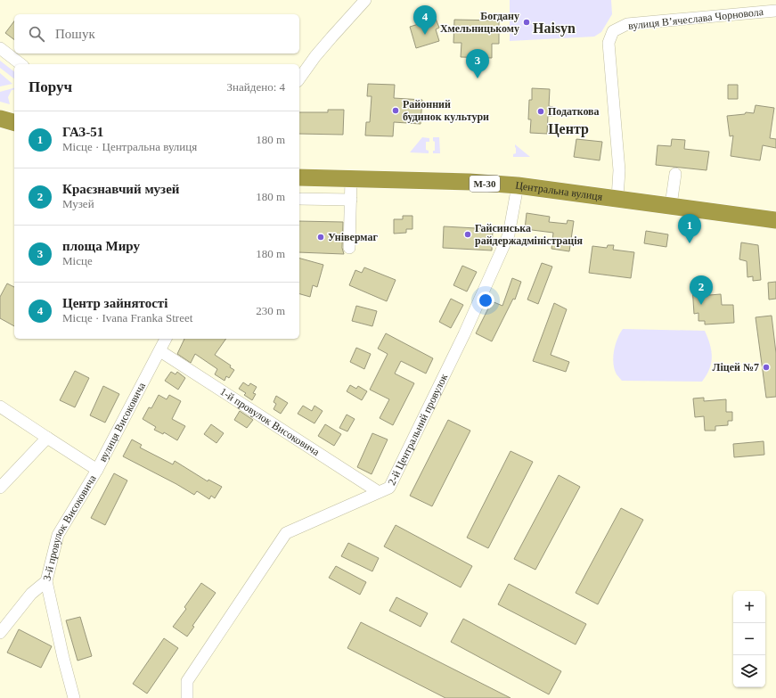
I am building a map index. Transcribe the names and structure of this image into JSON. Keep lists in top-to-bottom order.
{
  "streets": {
    "highway": ["М-30", "Центральна вулиця"],
    "street": [
      "вулиця Вʼячеслава Чорновола",
      "1-й провулок Високовича",
      "вулиця Високовича",
      "2-й Центральний провулок",
      "3-й провулок Високовича"
    ]
  },
  "crossings": [
    ["вулиця Вʼячеслава Чорновола", "Центральна вулиця"],
    ["Центральна вулиця", "2-й Центральний провулок"],
    ["1-й провулок Високовича", "вулиця Високовича"],
    ["1-й провулок Високовича", "2-й Центральний провулок"],
    ["вулиця Високовича", "3-й провулок Високовича"]
  ],
  "districts": ["Haisyn", "Центр"],
  "places": [
    "Богдану Хмельницькому",
    "Районний будинок культури",
    "Податкова",
    "Гайсинська райдержадміністрація",
    "Універмаг",
    "Ліцей №7"
  ],
  "page": {
    "pins": [
      "4",
      "3",
      "1",
      "2"
    ],
    "search": "Пошук",
    "heading": ["Поруч", "Знайдено: 4"],
    "list": [
      {
        "mark": "1",
        "name": "ГАЗ-51",
        "note": "Місце · Центральна вулиця",
        "value": "180 m"
      },
      {
        "mark": "2",
        "name": "Краєзнавчий музей",
        "note": "Музей",
        "value": "180 m"
      },
      {
        "mark": "3",
        "name": "площа Миру",
        "note": "Місце",
        "value": "180 m"
      },
      {
        "mark": "4",
        "name": "Центр зайнятості",
        "note": "Місце · Ivana Franka Street",
        "value": "230 m"
      }
    ],
    "map_buttons": ["+", "−"]
  }
}
